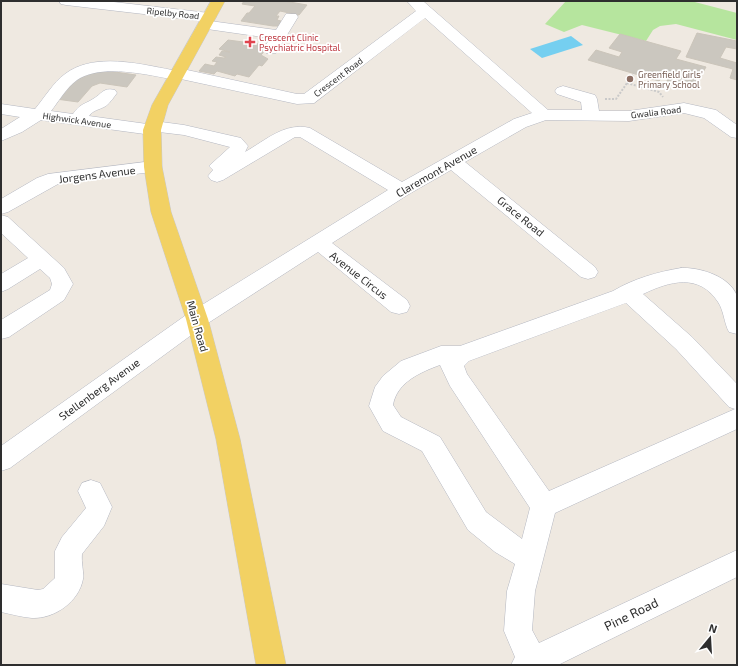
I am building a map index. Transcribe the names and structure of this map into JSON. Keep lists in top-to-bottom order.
{
  "streets": {
    "main road": ["Main Road"],
    "street": [
      "Ripelby Road",
      "Crescent Road",
      "Gwalia Road",
      "Highwick Avenue",
      "Claremont Avenue",
      "Jorgens Avenue",
      "Grace Road",
      "Avenue Circus",
      "Stellenberg Avenue",
      "Pine Road"
    ]
  },
  "crossings": [
    ["Ripelby Road", "Main Road"],
    ["Crescent Road", "Highwick Avenue"],
    ["Crescent Road", "Main Road"],
    ["Gwalia Road", "Claremont Avenue"],
    ["Highwick Avenue", "Claremont Avenue"],
    ["Highwick Avenue", "Main Road"],
    ["Claremont Avenue", "Grace Road"],
    ["Claremont Avenue", "Avenue Circus"],
    ["Claremont Avenue", "Main Road"],
    ["Claremont Avenue", "Stellenberg Avenue"],
    ["Jorgens Avenue", "Main Road"],
    ["Main Road", "Stellenberg Avenue"]
  ],
  "places": {
    "health": ["Crescent Clinic Psychiatric Hospital"],
    "other": ["Greenfield Girls' Primary School"]
  },
  "north": "top"
}
